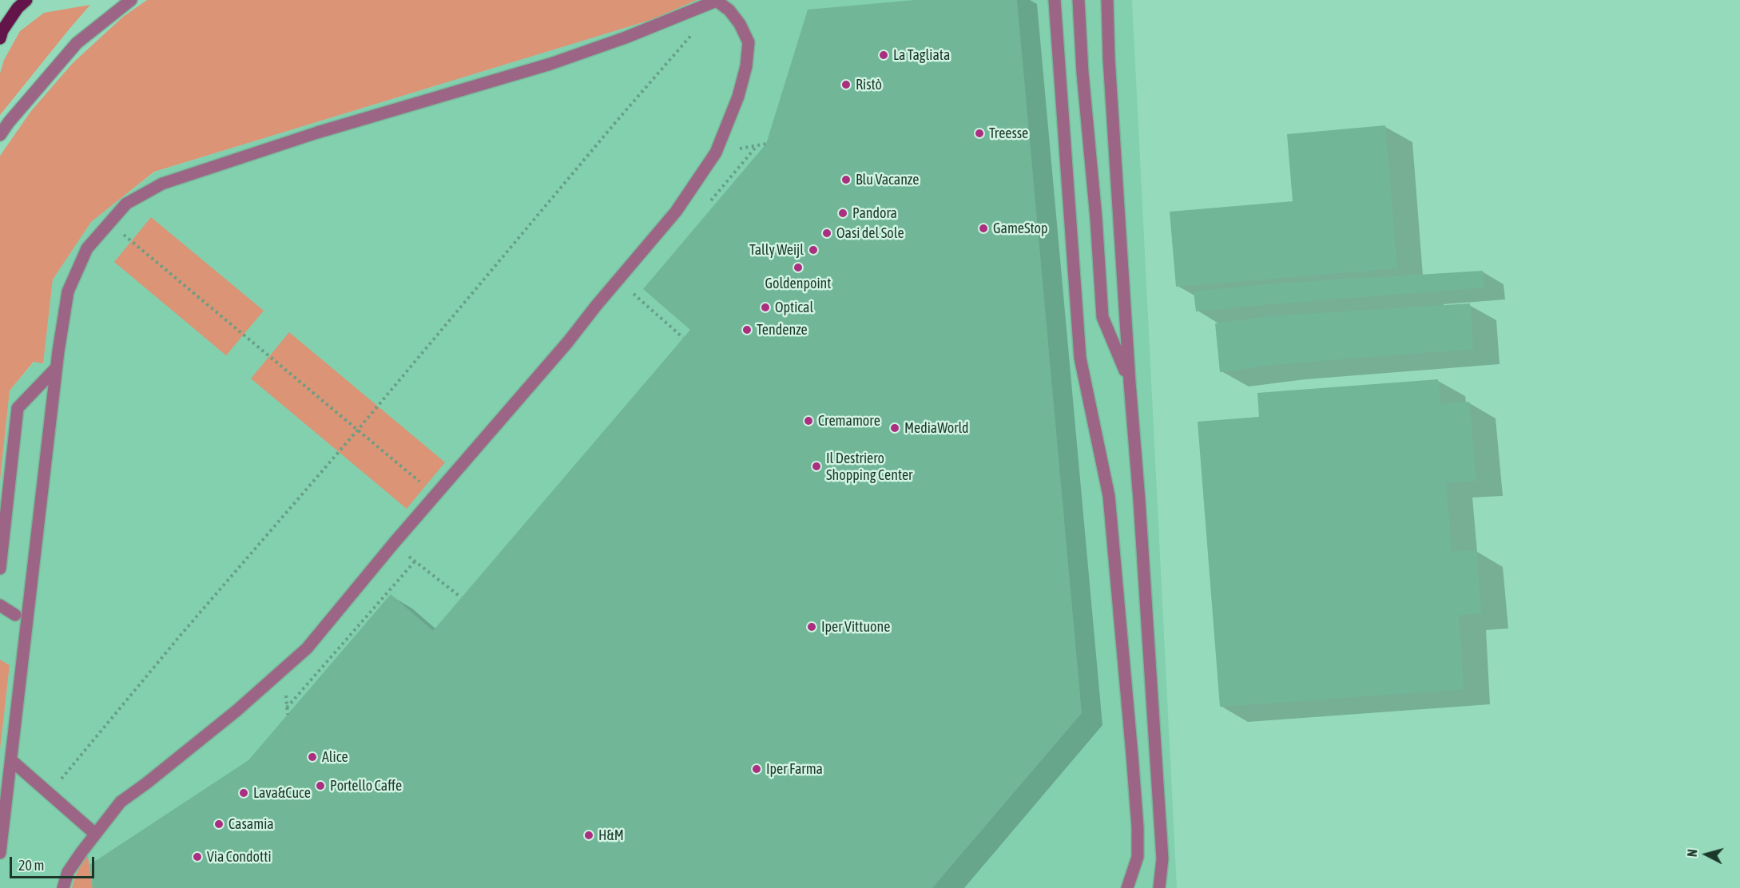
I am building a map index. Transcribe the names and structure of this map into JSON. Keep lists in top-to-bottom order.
{
  "places": [
    "La Tagliata",
    "Ristò",
    "Treesse",
    "Blu Vacanze",
    "Pandora",
    "GameStop",
    "Oasi del Sole",
    "Tally Weijl",
    "Goldenpoint",
    "Optical",
    "Tendenze",
    "Cremamore",
    "MediaWorld",
    "Il Destriero Shopping Center",
    "Iper Vittuone",
    "Alice",
    "Iper Farma",
    "Portello Caffe",
    "Lava&Cuce",
    "Casamia",
    "H&M",
    "Via Condotti"
  ],
  "scale_bar": "20 m",
  "north": "left"
}
